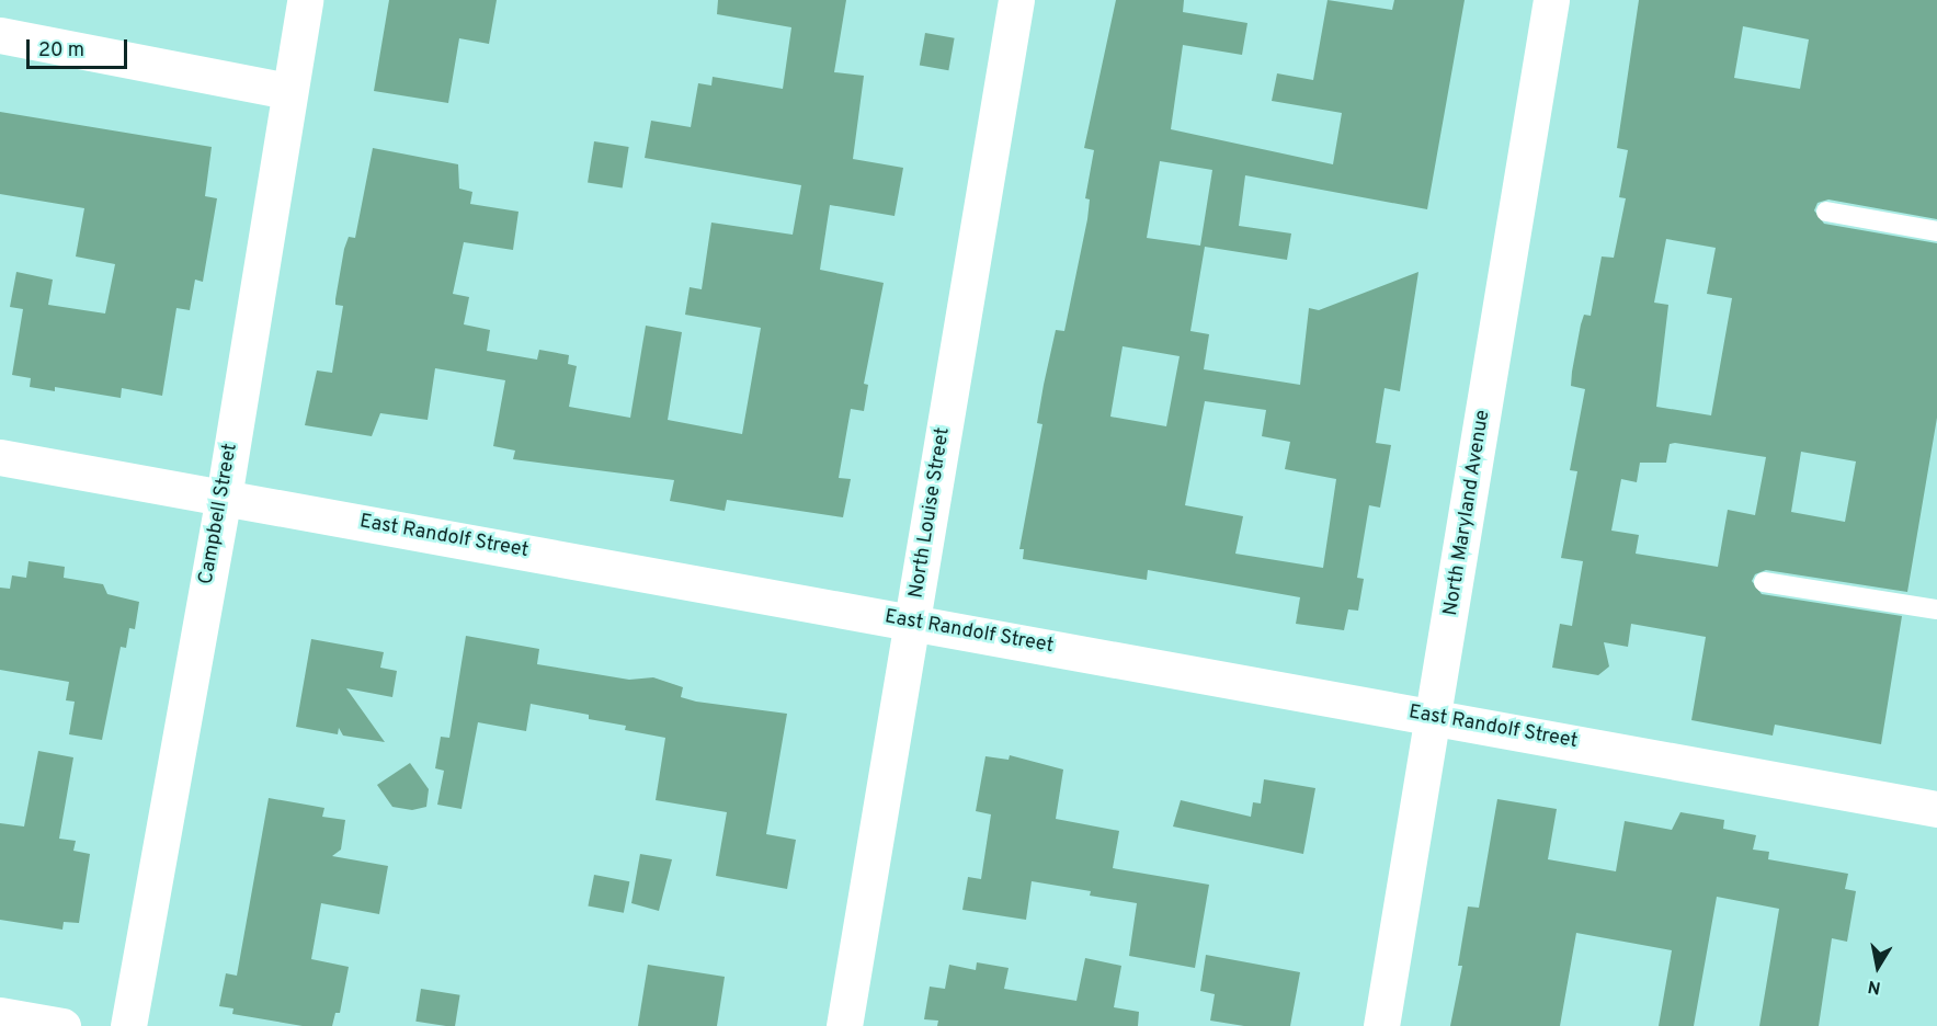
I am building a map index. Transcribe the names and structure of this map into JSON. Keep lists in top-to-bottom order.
{
  "streets": {
    "street": [
      "North Louise Street",
      "North Maryland Avenue",
      "Campbell Street",
      "East Randolf Street"
    ]
  },
  "crossings": [
    ["North Louise Street", "East Randolf Street"],
    ["North Maryland Avenue", "East Randolf Street"],
    ["Campbell Street", "East Randolf Street"]
  ],
  "scale_bar": "20 m",
  "north": "bottom"
}
